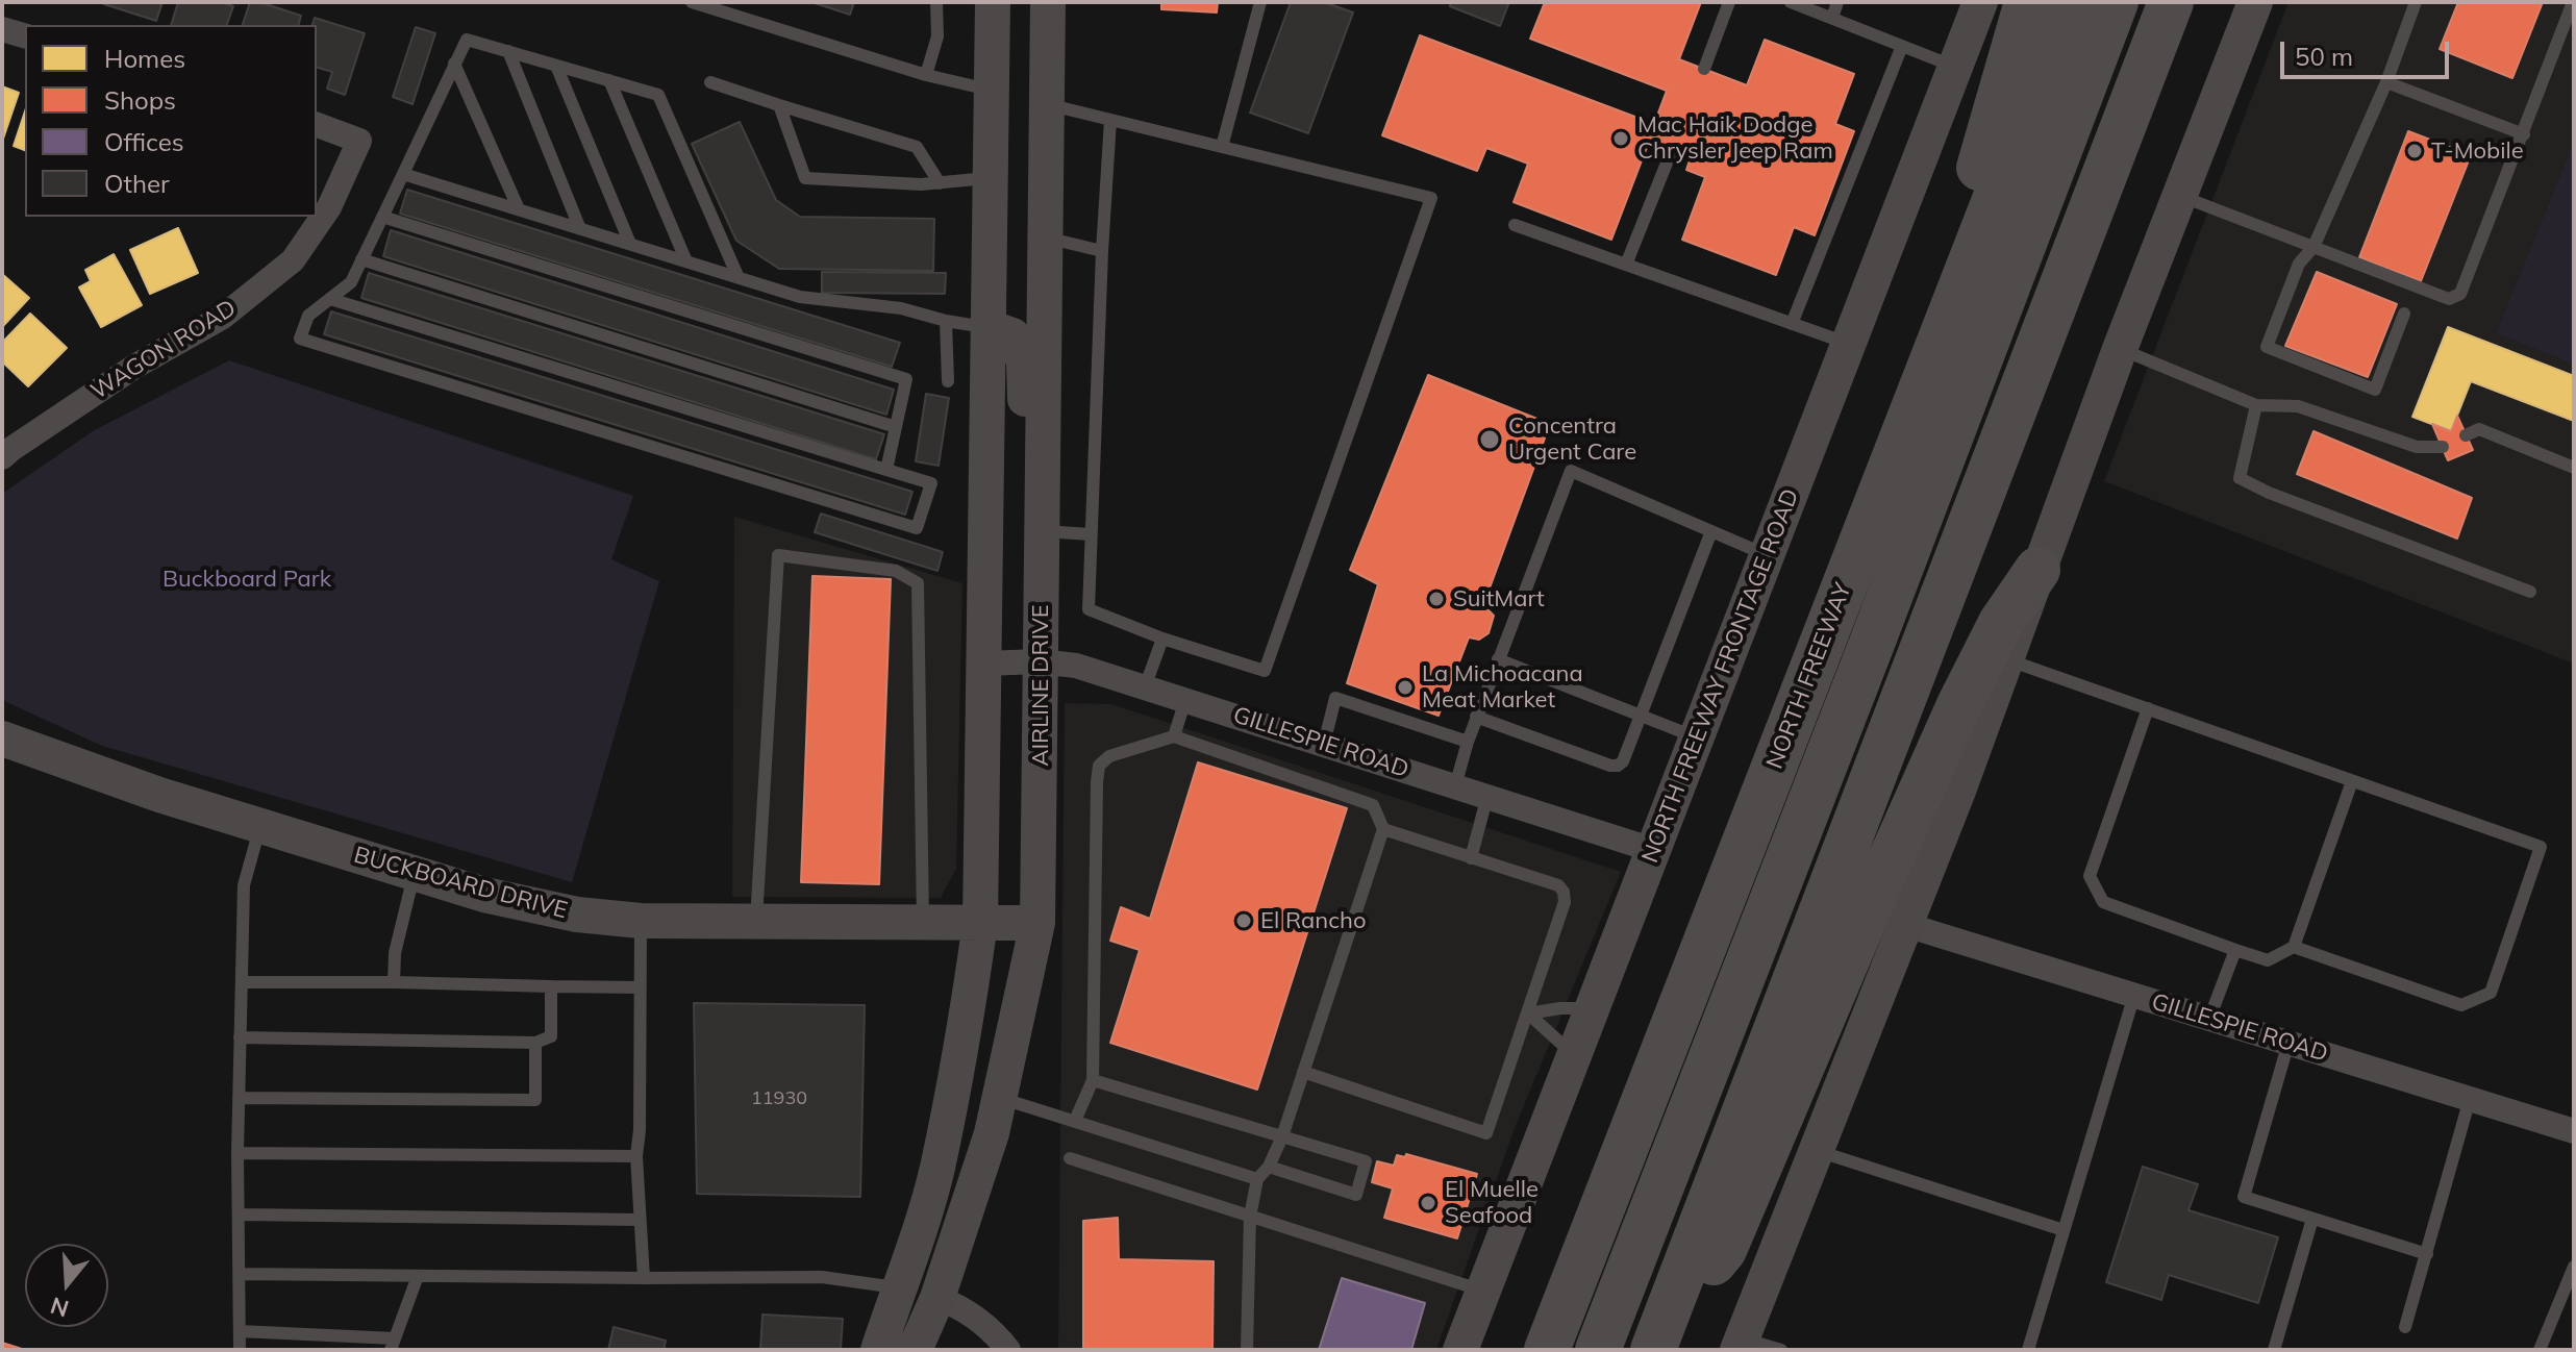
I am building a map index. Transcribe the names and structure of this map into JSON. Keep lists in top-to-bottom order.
{
  "streets": {
    "highway": ["NORTH FREEWAY"],
    "main road": ["NORTH FREEWAY FRONTAGE ROAD", "AIRLINE DRIVE", "BUCKBOARD DRIVE"],
    "street": ["WAGON ROAD", "GILLESPIE ROAD"]
  },
  "crossings": [
    ["NORTH FREEWAY FRONTAGE ROAD", "GILLESPIE ROAD"],
    ["AIRLINE DRIVE", "GILLESPIE ROAD"],
    ["AIRLINE DRIVE", "BUCKBOARD DRIVE"]
  ],
  "parks": ["Buckboard Park"],
  "places": [
    "Mac Haik Dodge Chrysler Jeep Ram",
    "T-Mobile",
    "Concentra Urgent Care",
    "SuitMart",
    "La Michoacana Meat Market",
    "El Rancho",
    "El Muelle Seafood"
  ],
  "house_numbers": ["11930"],
  "legend": [
    "Homes",
    "Shops",
    "Offices",
    "Other"
  ],
  "scale_bar": "50 m",
  "north": "bottom"
}
